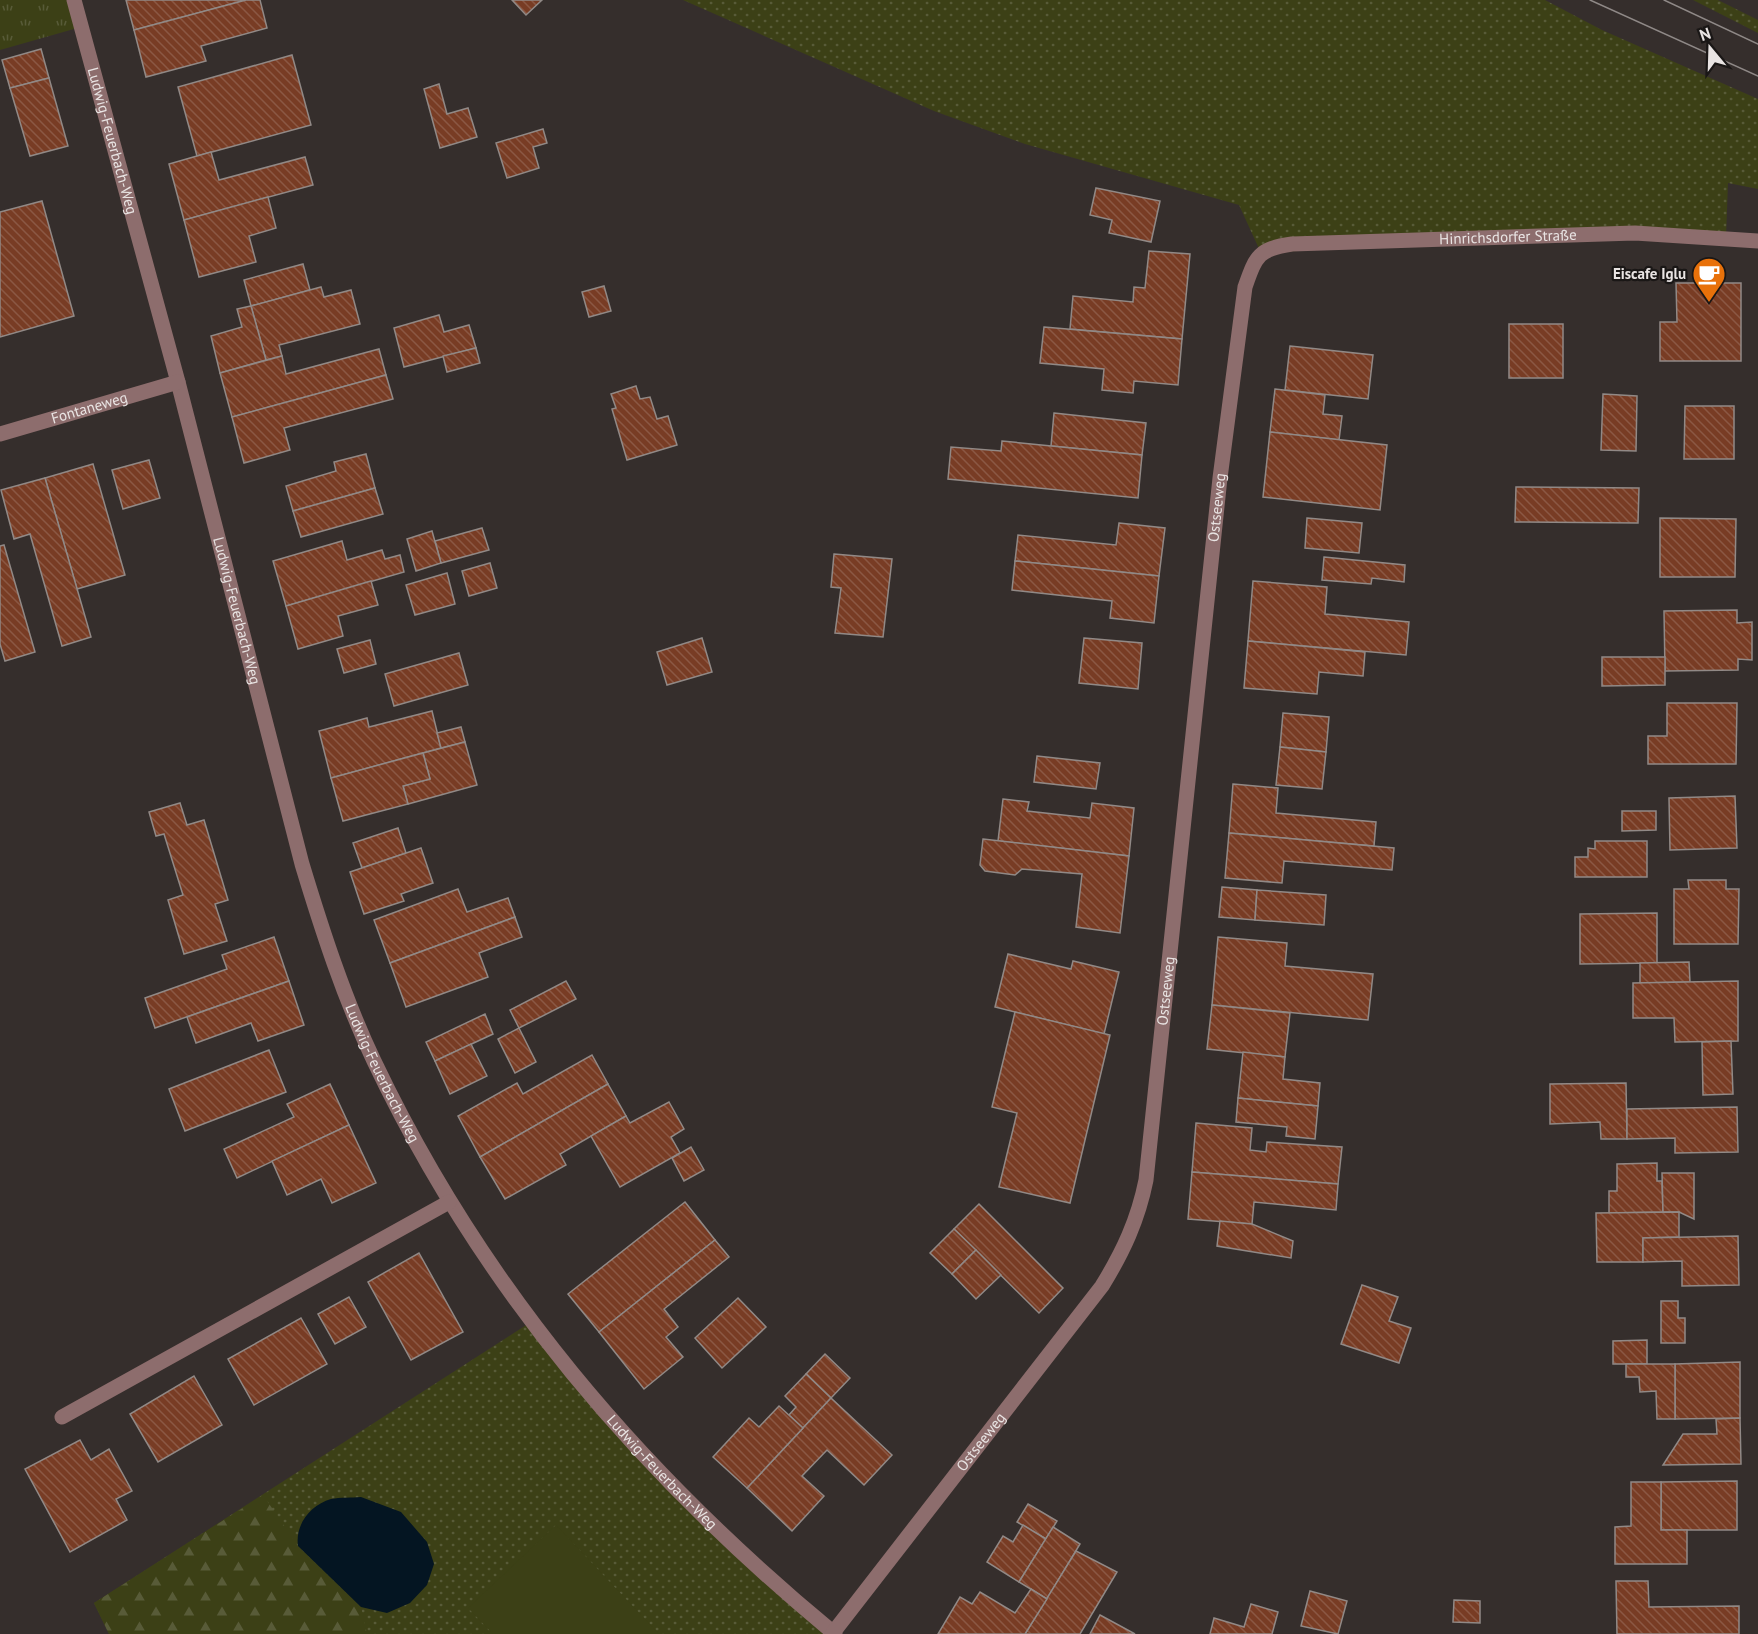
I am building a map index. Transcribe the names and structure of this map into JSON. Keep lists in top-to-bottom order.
{
  "streets": {
    "street": [
      "Ludwig-Feuerbach-Weg",
      "Hinrichsdorfer Straße",
      "Fontaneweg",
      "Ostseeweg"
    ]
  },
  "crossings": [
    ["Ludwig-Feuerbach-Weg", "Fontaneweg"],
    ["Ludwig-Feuerbach-Weg", "Ostseeweg"],
    ["Hinrichsdorfer Straße", "Ostseeweg"]
  ],
  "places": {
    "cafe": ["Eiscafe Iglu"]
  },
  "north": "top"
}
